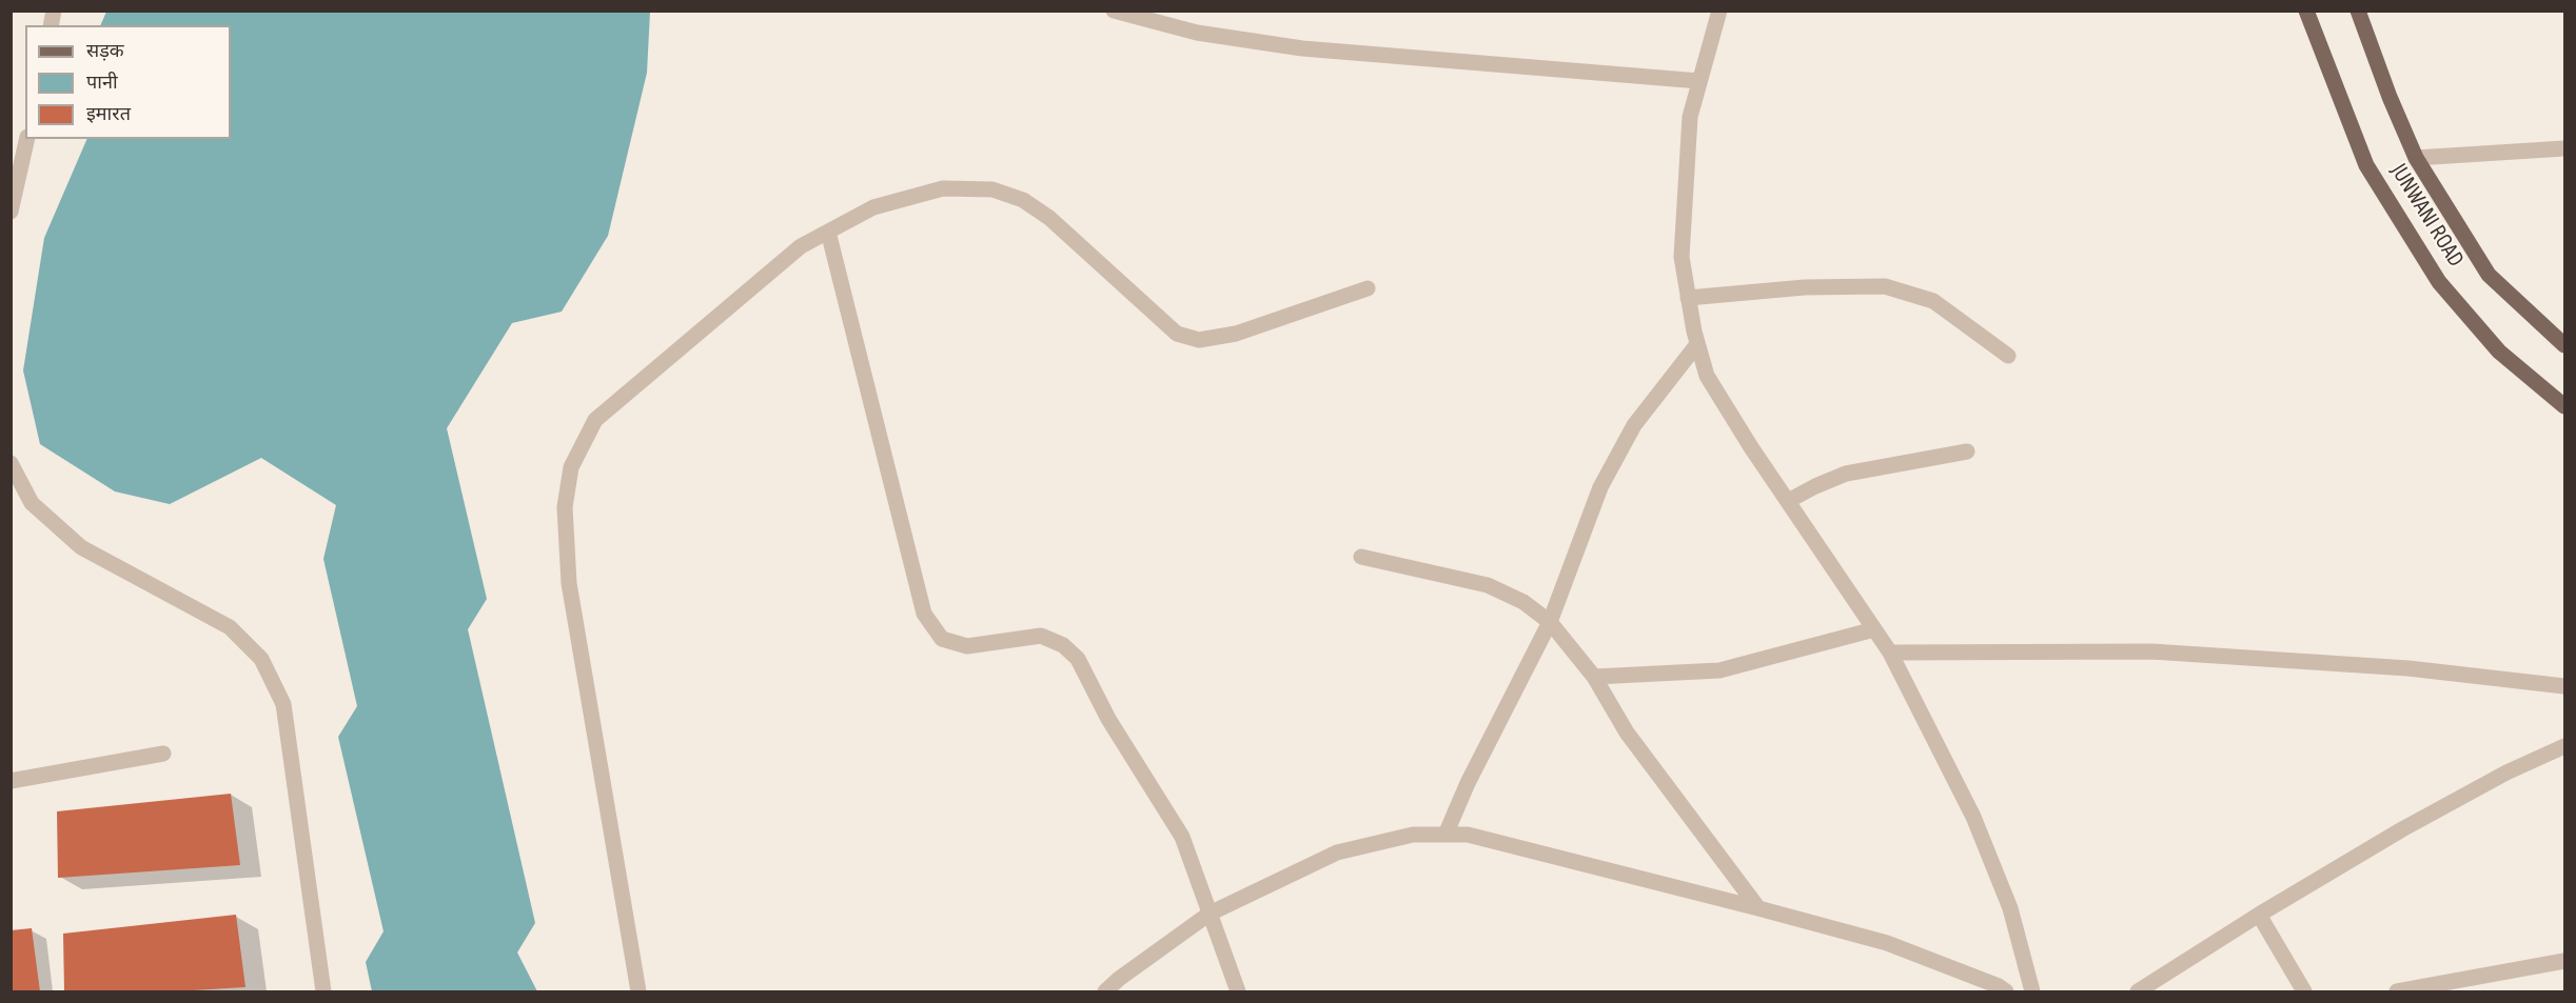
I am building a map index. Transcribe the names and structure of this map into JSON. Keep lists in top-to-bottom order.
{
  "streets": {
    "main road": ["JUNWANI ROAD"]
  },
  "legend": ["सड़क", "पानी", "इमारत"]
}
